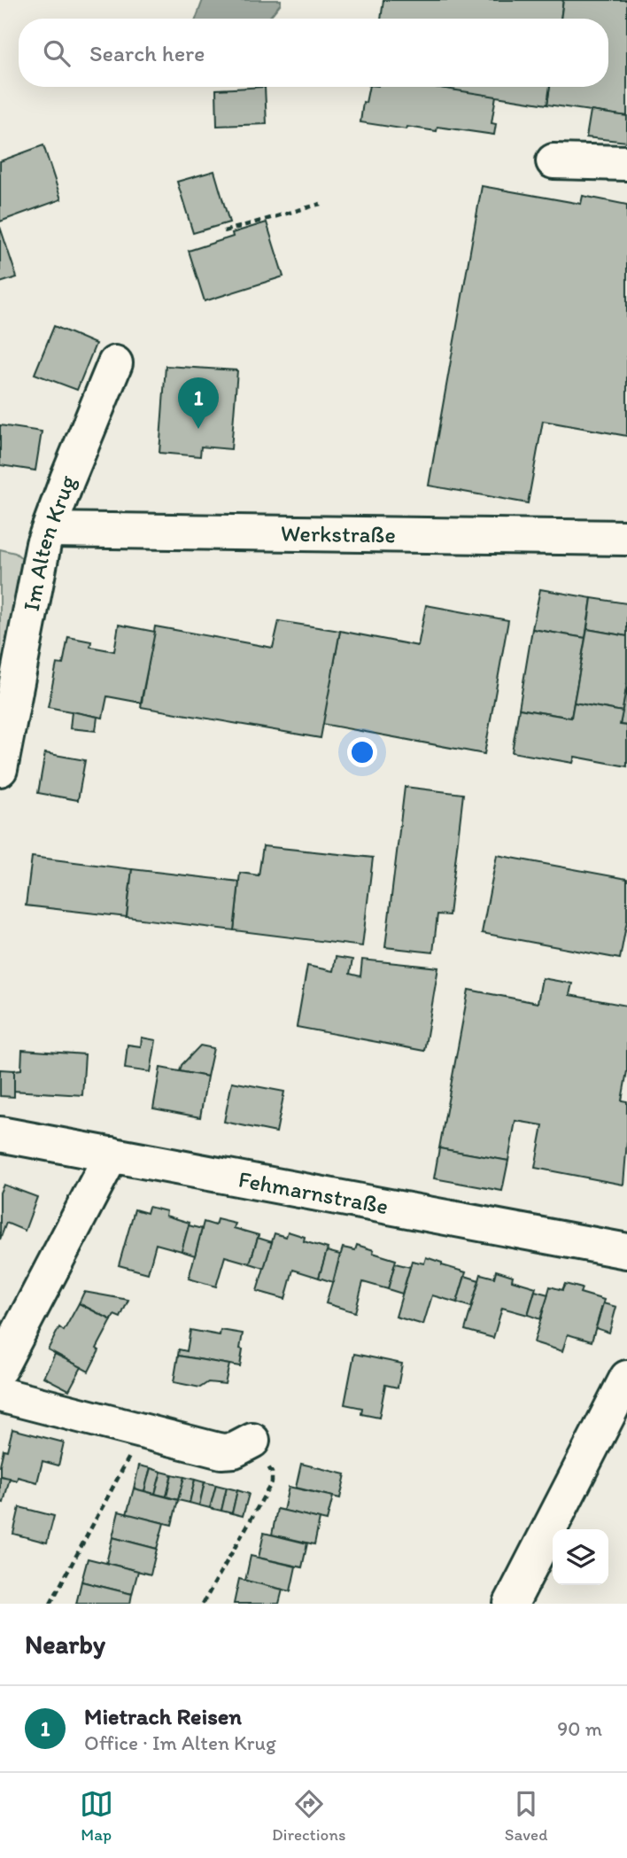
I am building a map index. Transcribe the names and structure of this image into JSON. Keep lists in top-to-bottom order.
{
  "streets": {
    "street": ["Werkstraße", "Im Alten Krug", "Fehmarnstraße"]
  },
  "crossings": [
    ["Werkstraße", "Im Alten Krug"]
  ],
  "page": {
    "search": "Search here",
    "pins": "1",
    "heading": "Nearby",
    "list": [
      {
        "mark": "1",
        "name": "Mietrach Reisen",
        "note": "Office · Im Alten Krug",
        "value": "90 m"
      }
    ],
    "nav": ["Map", "Directions", "Saved"]
  }
}
